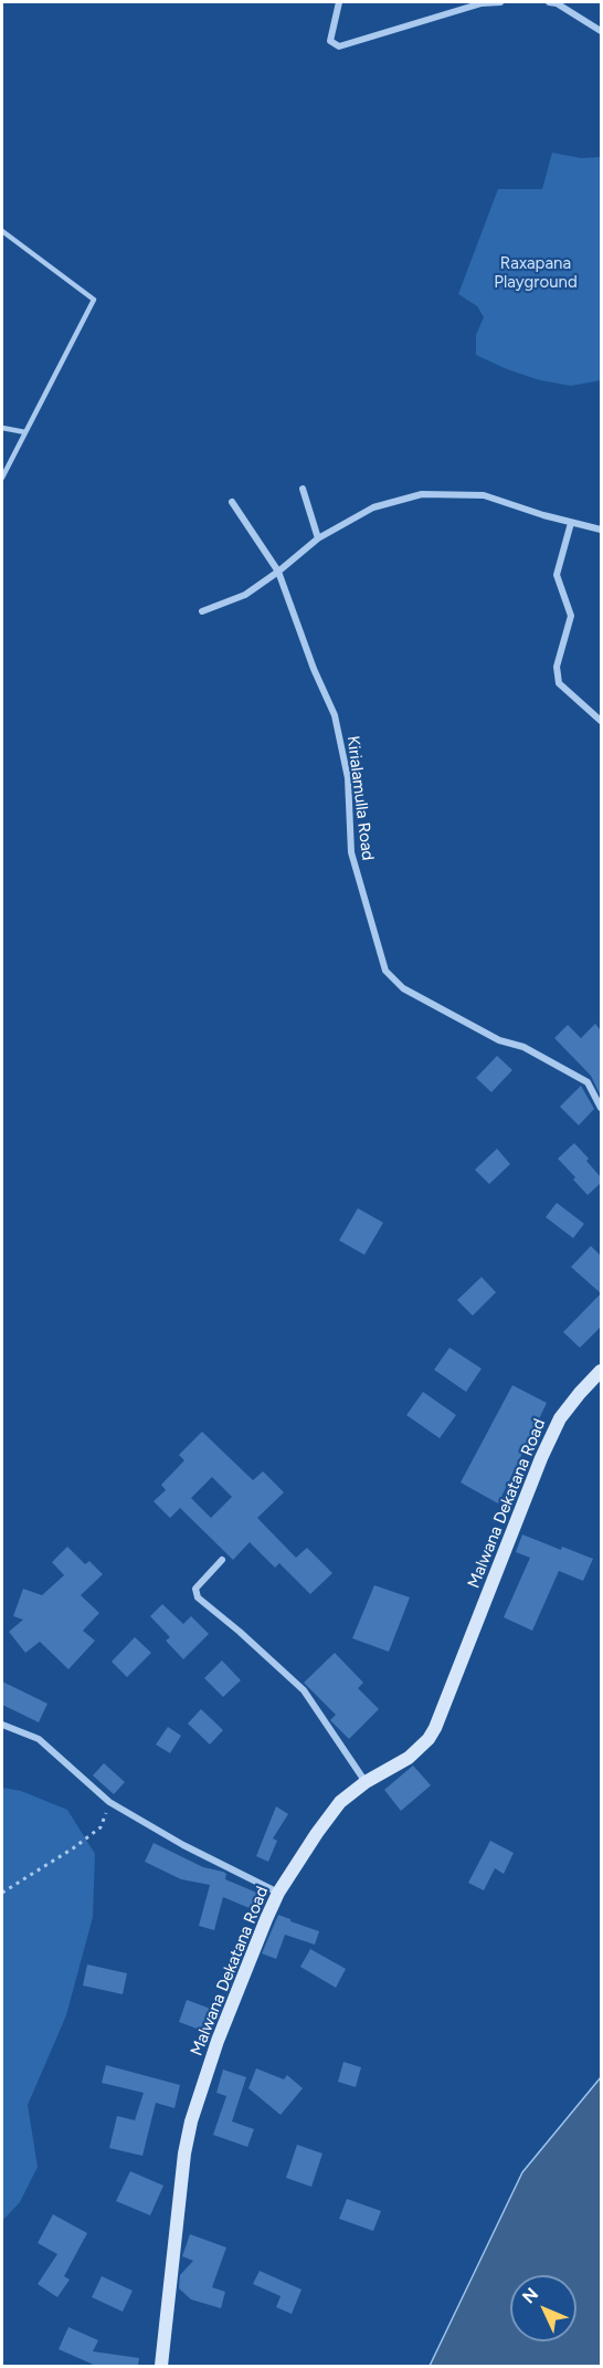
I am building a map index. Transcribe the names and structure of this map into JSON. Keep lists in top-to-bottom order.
{
  "streets": {
    "main road": ["Malwana Dekatana Road"],
    "street": ["Kirialamulla Road"]
  },
  "parks": ["Raxapana Playground"],
  "north": "top left"
}
